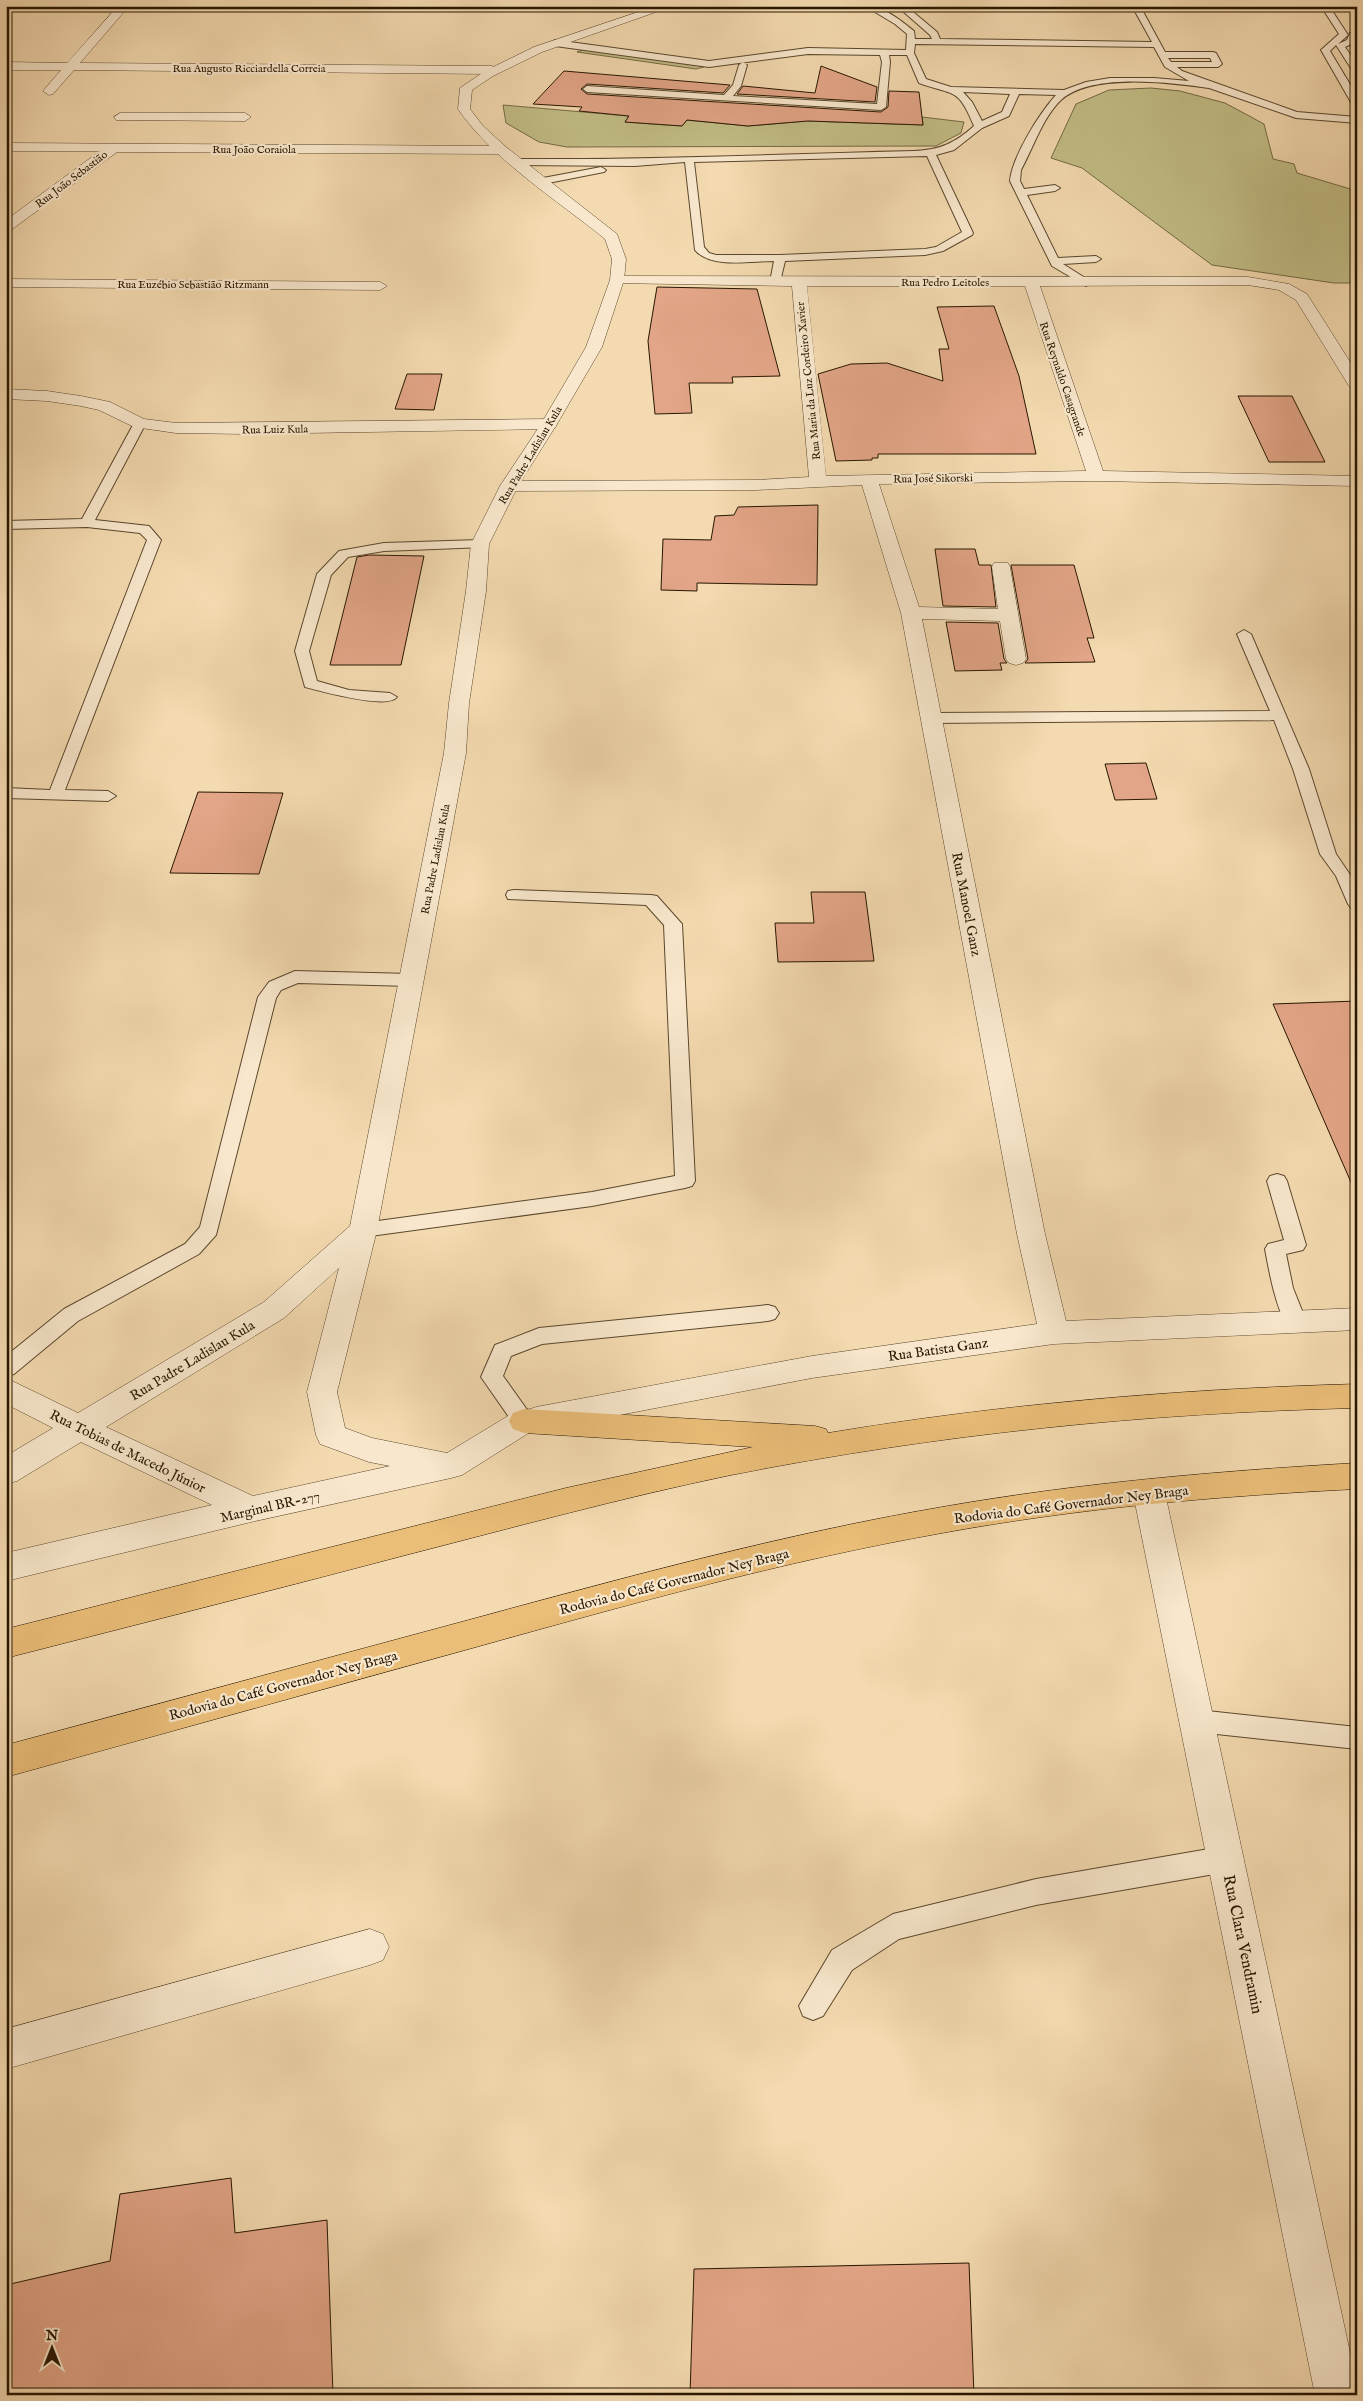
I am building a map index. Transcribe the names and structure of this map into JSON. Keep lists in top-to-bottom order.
{
  "streets": {
    "highway": ["Rodovia do Café Governador Ney Braga"],
    "street": [
      "Rua Augusto Ricciardella Correia",
      "Rua João Coraiola",
      "Rua João Sebastião",
      "Rua Pedro Leitoles",
      "Rua Euzébio Sebastião Ritzmann",
      "Rua Reynaldo Casagrande",
      "Rua Maria da Luz Cordeiro Xavier",
      "Rua Luiz Kula",
      "Rua Padre Ladislau Kula",
      "Rua José Sikorski",
      "Rua Manoel Ganz",
      "Rua Batista Ganz",
      "Rua Tobias de Macedo Júnior",
      "Marginal BR-277",
      "Rua Clara Vendramin"
    ]
  },
  "crossings": [
    ["Rua Augusto Ricciardella Correia", "Rua Padre Ladislau Kula"],
    ["Rua João Coraiola", "Rua João Sebastião"],
    ["Rua João Coraiola", "Rua Padre Ladislau Kula"],
    ["Rua Pedro Leitoles", "Rua Reynaldo Casagrande"],
    ["Rua Pedro Leitoles", "Rua Maria da Luz Cordeiro Xavier"],
    ["Rua Pedro Leitoles", "Rua Padre Ladislau Kula"],
    ["Rua Reynaldo Casagrande", "Rua José Sikorski"],
    ["Rua Maria da Luz Cordeiro Xavier", "Rua José Sikorski"],
    ["Rua Luiz Kula", "Rua Padre Ladislau Kula"],
    ["Rua Padre Ladislau Kula", "Rua José Sikorski"],
    ["Rua Padre Ladislau Kula", "Rua Tobias de Macedo Júnior"],
    ["Rua Padre Ladislau Kula", "Marginal BR-277"],
    ["Rua José Sikorski", "Rua Manoel Ganz"],
    ["Rua Manoel Ganz", "Rua Batista Ganz"],
    ["Rua Batista Ganz", "Marginal BR-277"],
    ["Rua Tobias de Macedo Júnior", "Marginal BR-277"],
    ["Rodovia do Café Governador Ney Braga", "Rua Clara Vendramin"]
  ],
  "north": "top"
}
